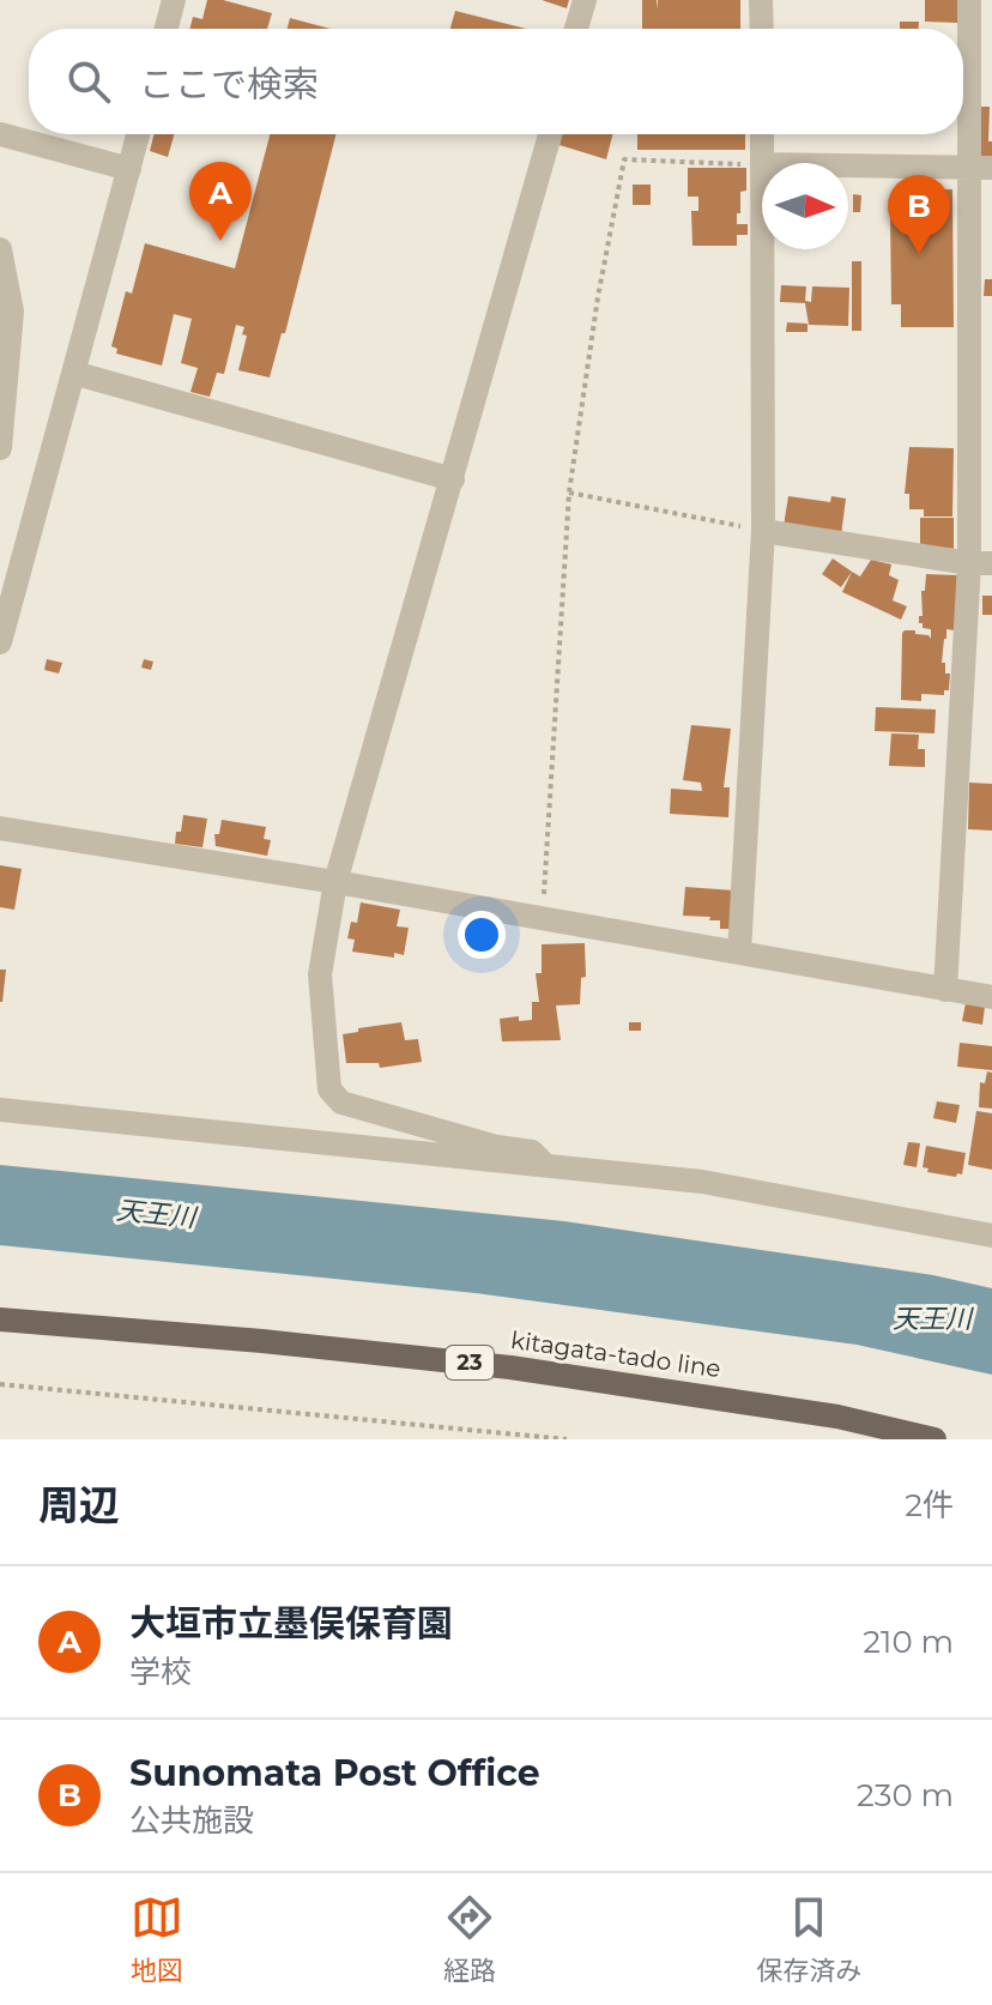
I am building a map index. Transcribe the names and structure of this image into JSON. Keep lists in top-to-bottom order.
{
  "streets": {
    "main road": ["kitagata-tado line", "23"]
  },
  "water": ["天王川"],
  "north": "right",
  "page": {
    "search": "ここで検索",
    "pins": ["A", "B"],
    "heading": ["周辺", "2件"],
    "list": [
      {
        "mark": "A",
        "name": "大垣市立墨俣保育園",
        "note": "学校",
        "value": "210 m"
      },
      {
        "mark": "B",
        "name": "Sunomata Post Office",
        "note": "公共施設",
        "value": "230 m"
      }
    ],
    "nav": ["地図", "経路", "保存済み"]
  }
}
